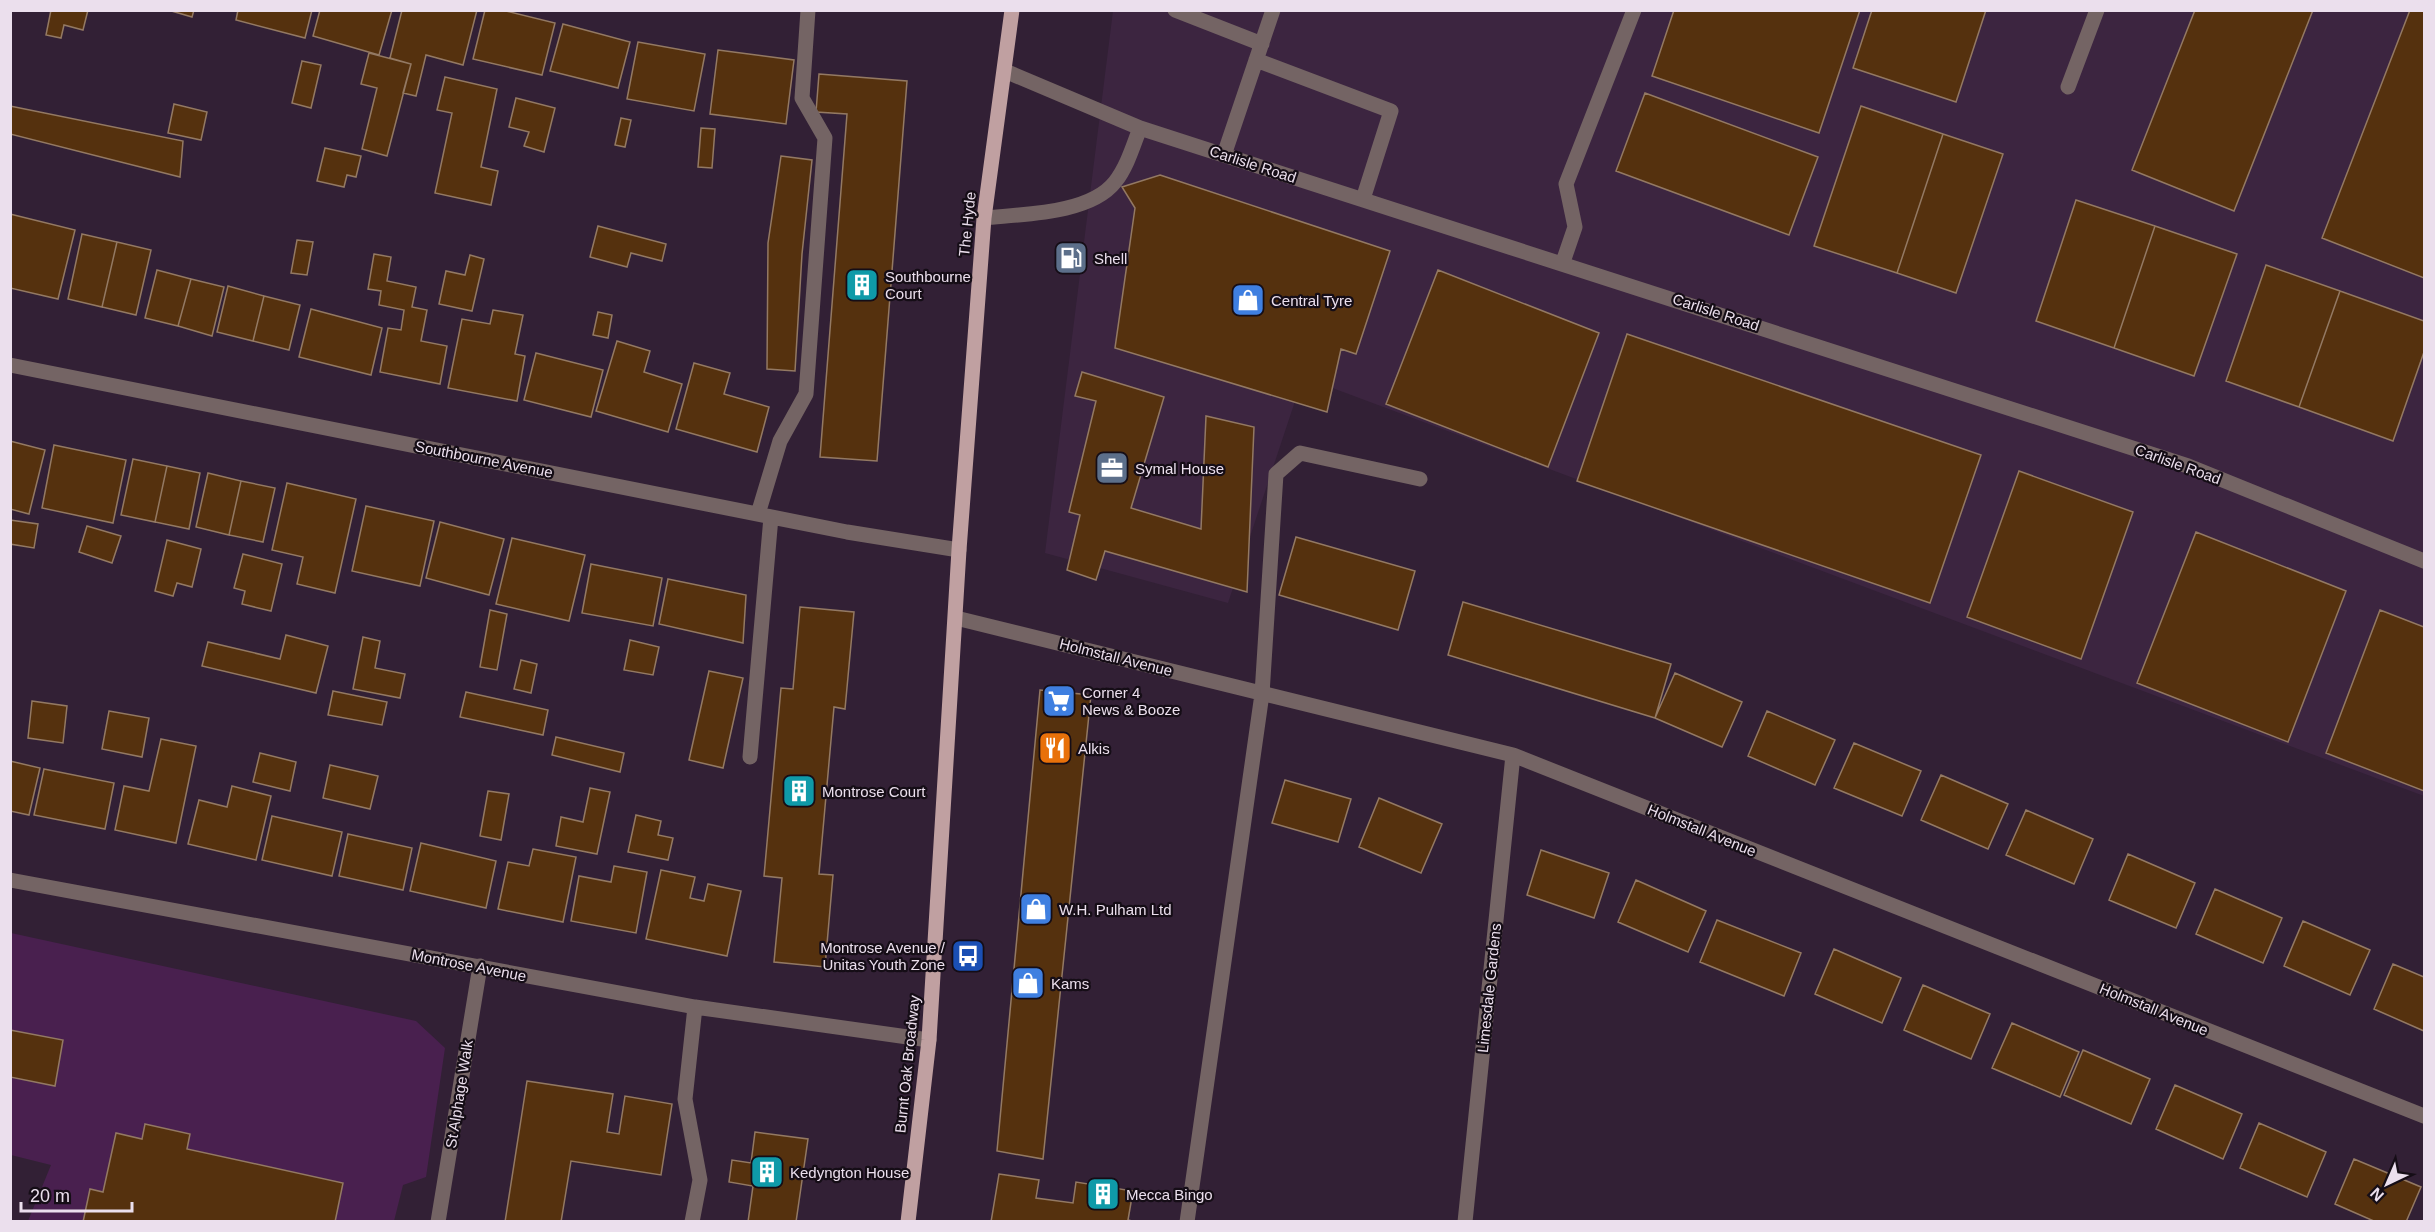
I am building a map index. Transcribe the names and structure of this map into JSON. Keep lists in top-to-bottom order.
{
  "streets": {
    "main road": ["The Hyde", "Burnt Oak Broadway"],
    "street": [
      "Carlisle Road",
      "Southbourne Avenue",
      "Holmstall Avenue",
      "Montrose Avenue",
      "Limesdale Gardens",
      "St Alphage Walk"
    ]
  },
  "crossings": [
    ["Carlisle Road", "The Hyde"],
    ["The Hyde", "Southbourne Avenue"],
    ["The Hyde", "Burnt Oak Broadway"],
    ["Southbourne Avenue", "Burnt Oak Broadway"],
    ["Holmstall Avenue", "Limesdale Gardens"],
    ["Holmstall Avenue", "Burnt Oak Broadway"],
    ["Montrose Avenue", "Burnt Oak Broadway"],
    ["Montrose Avenue", "St Alphage Walk"]
  ],
  "places": {
    "fuel station": ["Shell"],
    "building": [
      "Southbourne Court",
      "Montrose Court",
      "Kedyngton House",
      "Mecca Bingo"
    ],
    "shop": ["Central Tyre", "W.H. Pulham Ltd", "Kams"],
    "office": ["Symal House"],
    "supermarket": ["Corner 4 News & Booze"],
    "restaurant": ["Alkis"],
    "bus stop": ["Montrose Avenue / Unitas Youth Zone"]
  },
  "scale_bar": "20 m",
  "north": "bottom left"
}
